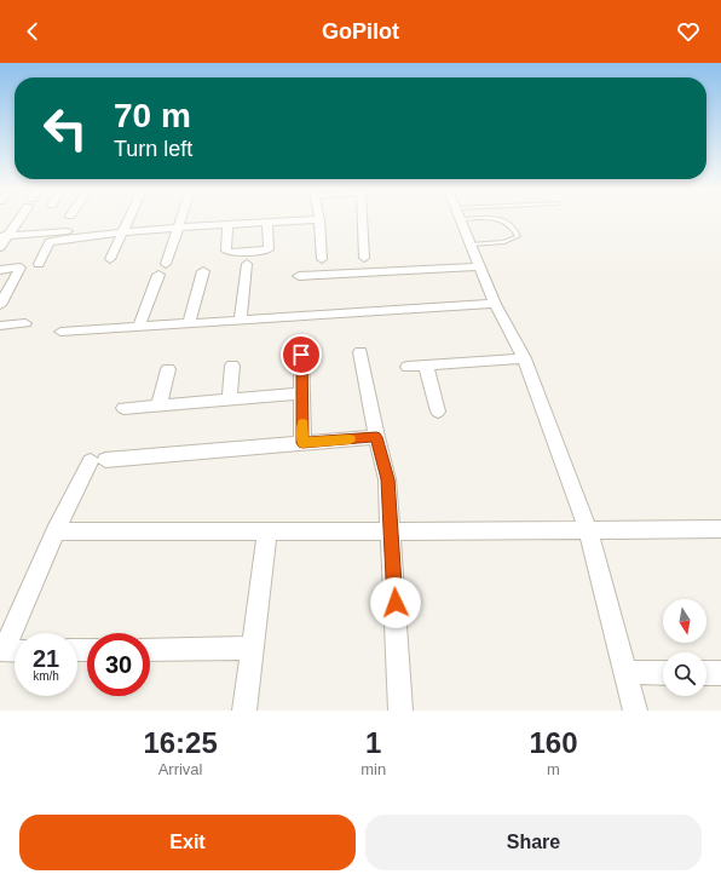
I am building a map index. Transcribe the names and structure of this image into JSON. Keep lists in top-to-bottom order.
{
  "north": "bottom",
  "page": {
    "header": "GoPilot",
    "turn": ["70 m", "Turn left"],
    "speed": "21 km/h",
    "limit": "30",
    "eta": [
      "16:25",
      "Arrival",
      "1",
      "min",
      "160",
      "m"
    ],
    "buttons": ["Exit", "Share"]
  }
}
